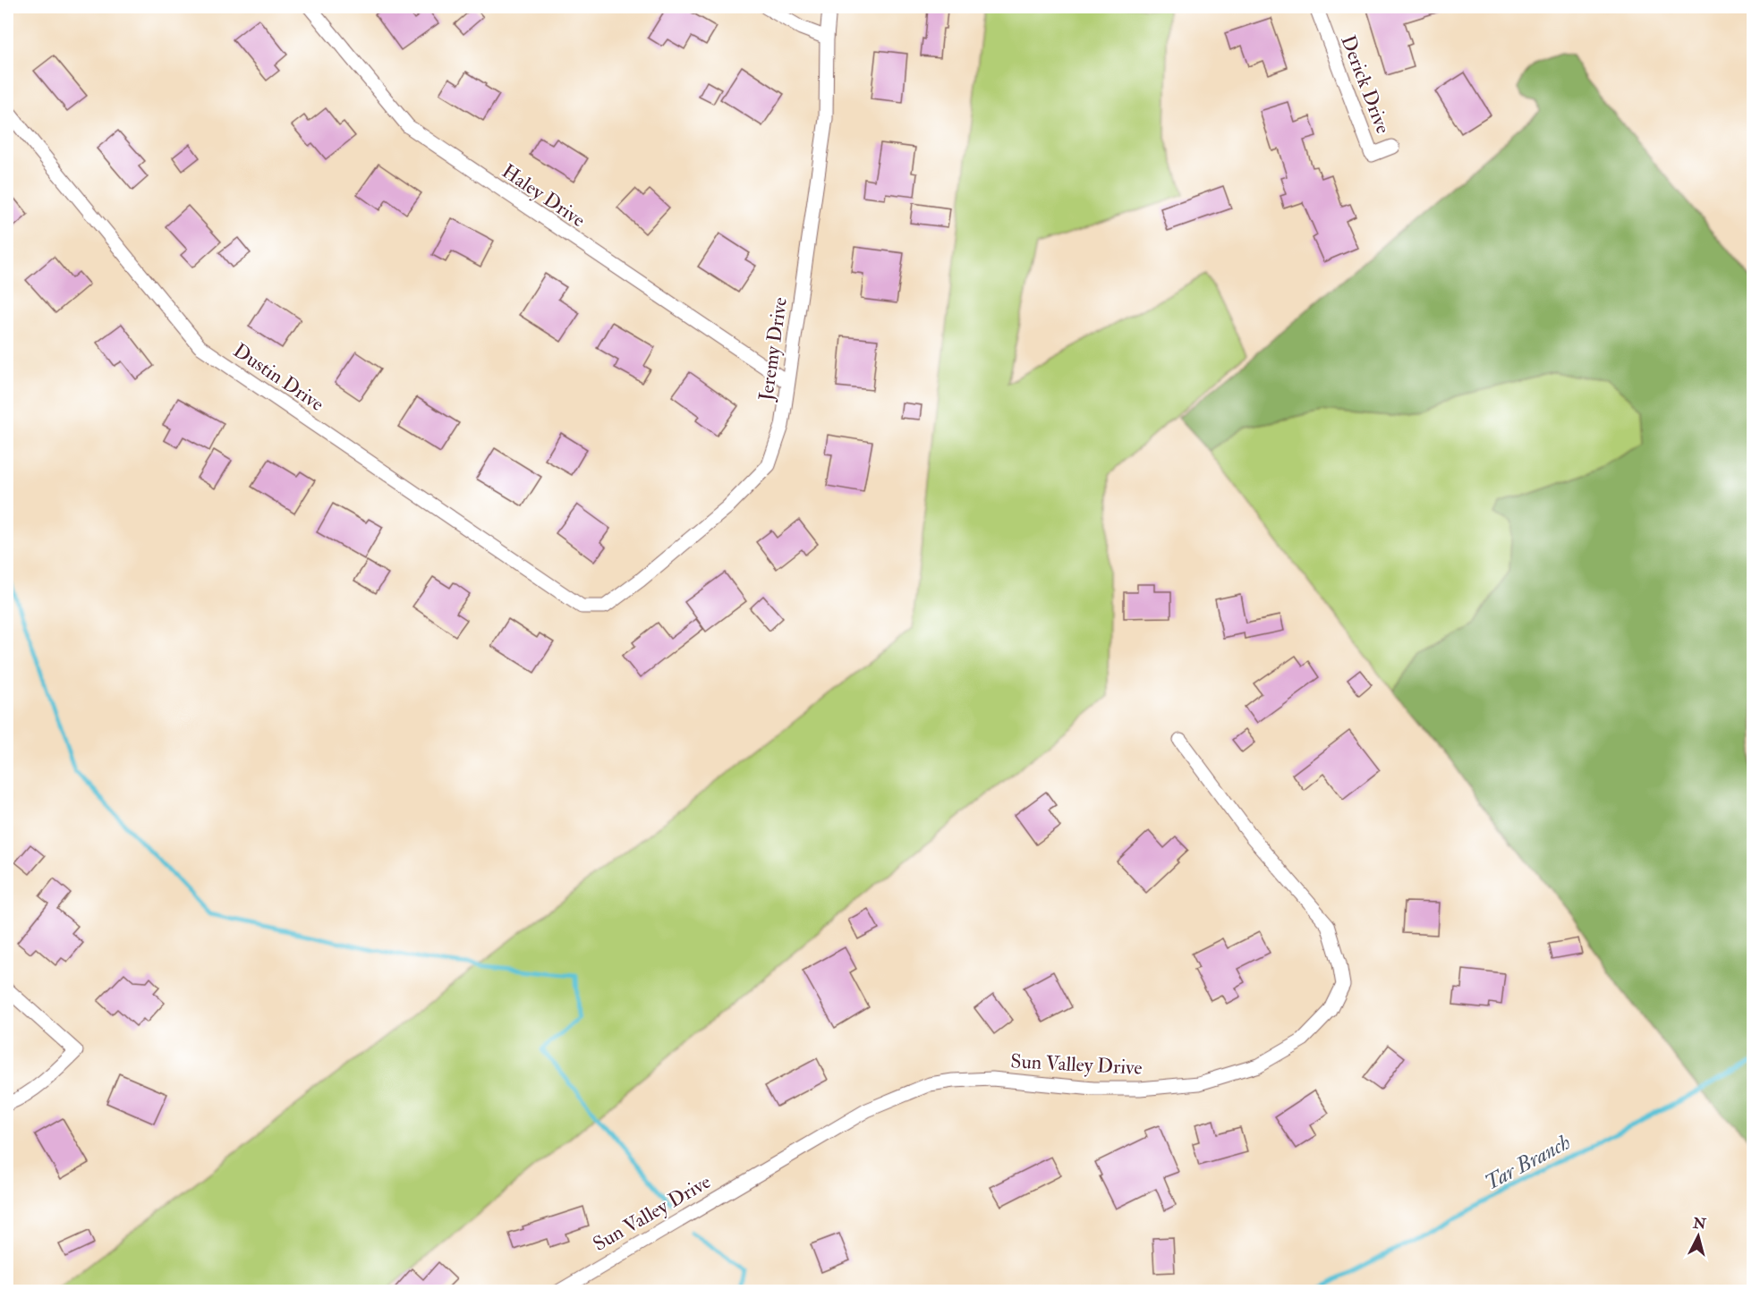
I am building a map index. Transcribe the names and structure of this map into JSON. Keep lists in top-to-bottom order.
{
  "streets": {
    "street": [
      "Derick Drive",
      "Haley Drive",
      "Jeremy Drive",
      "Dustin Drive",
      "Sun Valley Drive"
    ]
  },
  "crossings": [
    ["Haley Drive", "Jeremy Drive"],
    ["Jeremy Drive", "Dustin Drive"]
  ],
  "water": ["Tar Branch"],
  "north": "top"
}
